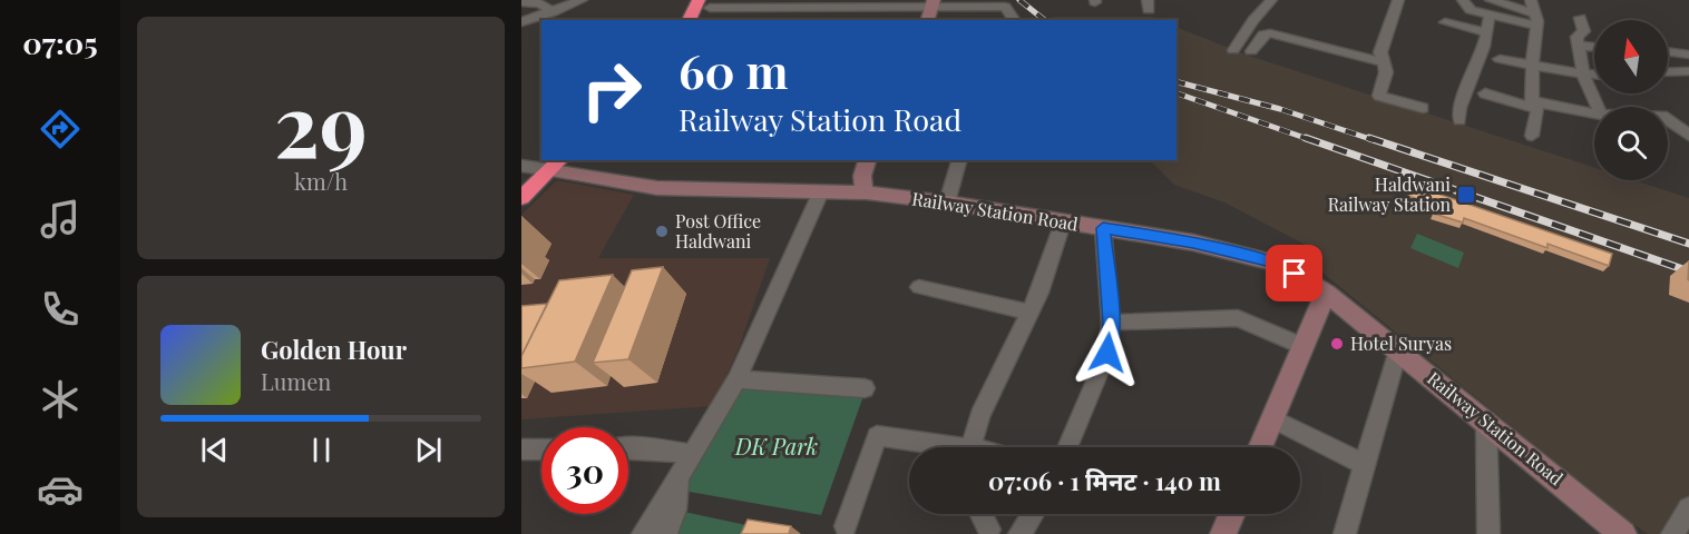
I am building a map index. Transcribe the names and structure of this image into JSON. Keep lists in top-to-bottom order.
{
  "streets": {
    "street": ["Railway Station Road"]
  },
  "parks": ["DK Park"],
  "places": {
    "transit": ["Haldwani Railway Station"],
    "other": ["Post Office Haldwani", "Hotel Suryas"]
  },
  "north": "top",
  "page": {
    "tabs": "07:05",
    "tile": ["29", "km/h"],
    "turn": ["60 m", "Railway Station Road"],
    "song": ["Golden Hour", "Lumen"],
    "limit": "30",
    "trip": "07:06 · 1 मिनट · 140 m"
  }
}
